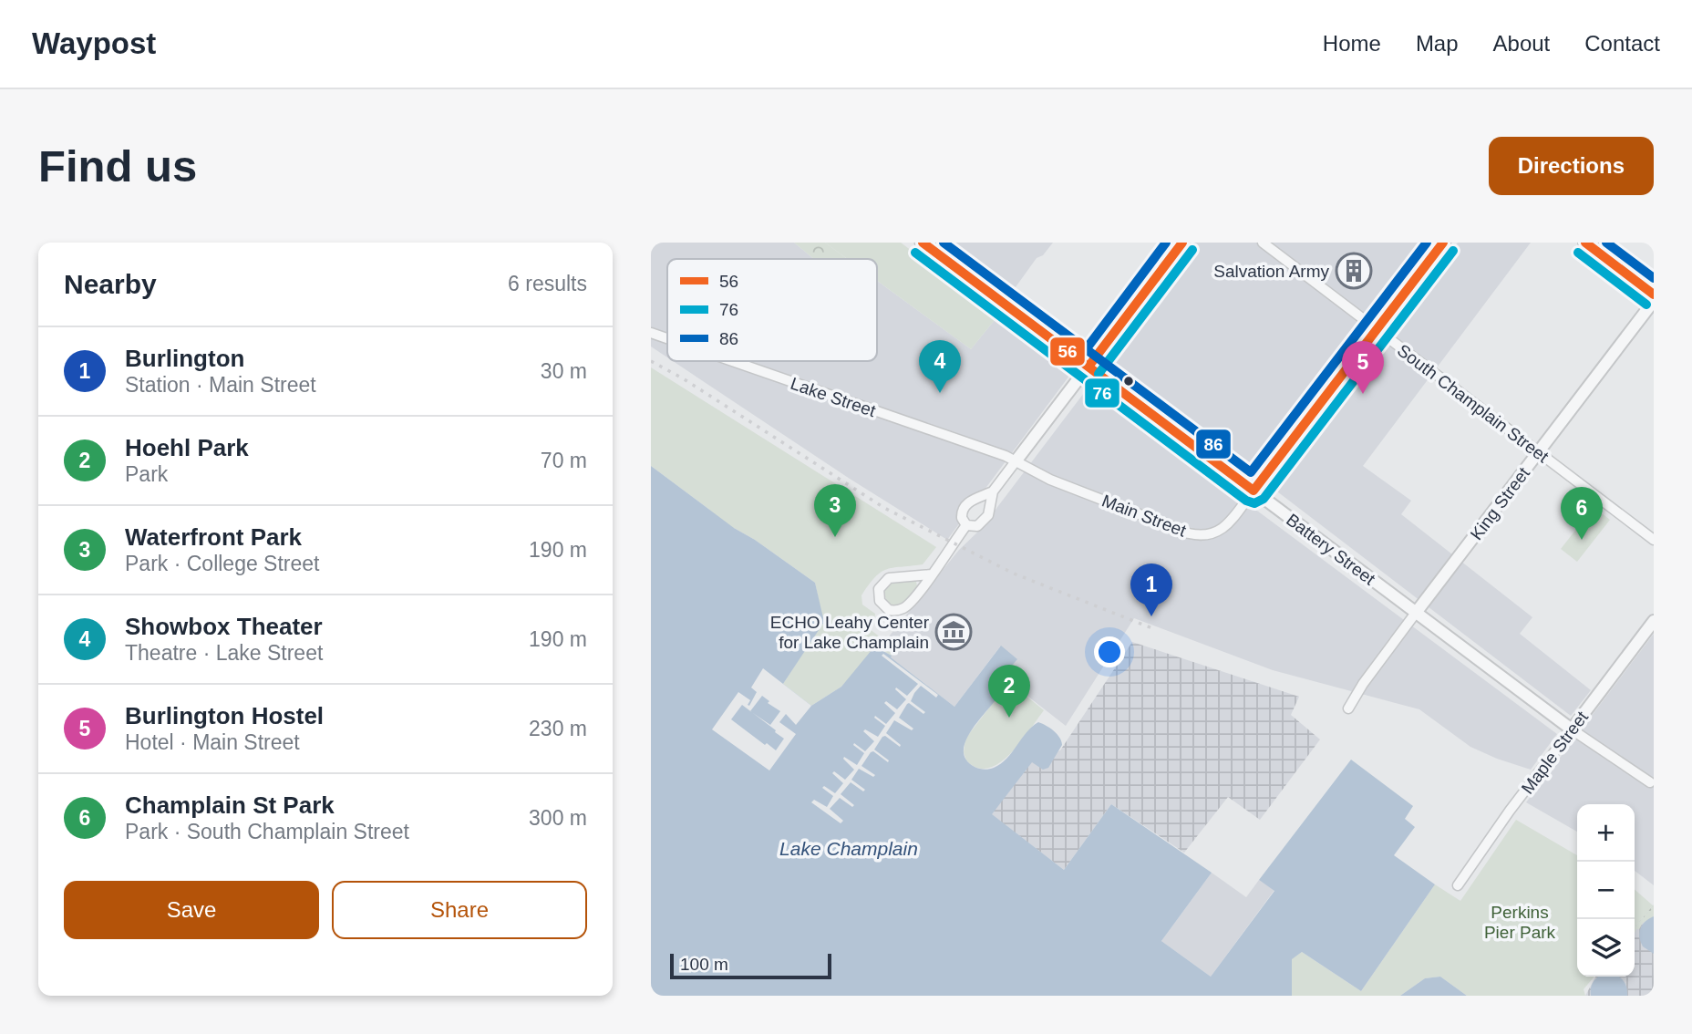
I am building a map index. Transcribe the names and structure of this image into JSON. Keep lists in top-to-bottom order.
{
  "streets": {
    "main road": ["Main Street", "Battery Street"],
    "street": [
      "Lake Street",
      "South Champlain Street",
      "King Street",
      "Maple Street"
    ]
  },
  "crossings": [
    ["Lake Street", "Main Street"],
    ["South Champlain Street", "King Street"],
    ["South Champlain Street", "Main Street"],
    ["King Street", "Battery Street"],
    ["Main Street", "Battery Street"],
    ["Battery Street", "Maple Street"]
  ],
  "water": ["Lake Champlain"],
  "parks": ["Perkins Pier Park"],
  "places": {
    "building": ["Salvation Army"],
    "museum": ["ECHO Leahy Center for Lake Champlain"]
  },
  "lines": ["transit line 56", "transit line 86", "transit line 76"],
  "legend": ["56", "76", "86"],
  "scale_bar": "100 m",
  "page": {
    "header": "Waypost",
    "nav": [
      "Home",
      "Map",
      "About",
      "Contact"
    ],
    "buttons": [
      "Directions",
      ["Save", "Share"]
    ],
    "title": "Find us",
    "heading": ["Nearby", "6 results"],
    "list": [
      {
        "mark": "1",
        "name": "Burlington",
        "note": "Station · Main Street",
        "value": "30 m"
      },
      {
        "mark": "2",
        "name": "Hoehl Park",
        "note": "Park",
        "value": "70 m"
      },
      {
        "mark": "3",
        "name": "Waterfront Park",
        "note": "Park · College Street",
        "value": "190 m"
      },
      {
        "mark": "4",
        "name": "Showbox Theater",
        "note": "Theatre · Lake Street",
        "value": "190 m"
      },
      {
        "mark": "5",
        "name": "Burlington Hostel",
        "note": "Hotel · Main Street",
        "value": "230 m"
      },
      {
        "mark": "6",
        "name": "Champlain St Park",
        "note": "Park · South Champlain Street",
        "value": "300 m"
      }
    ],
    "pins": [
      "4",
      "5",
      "3",
      "6",
      "1",
      "2"
    ],
    "map_buttons": ["+", "−"],
    "scale": "100 m"
  }
}
